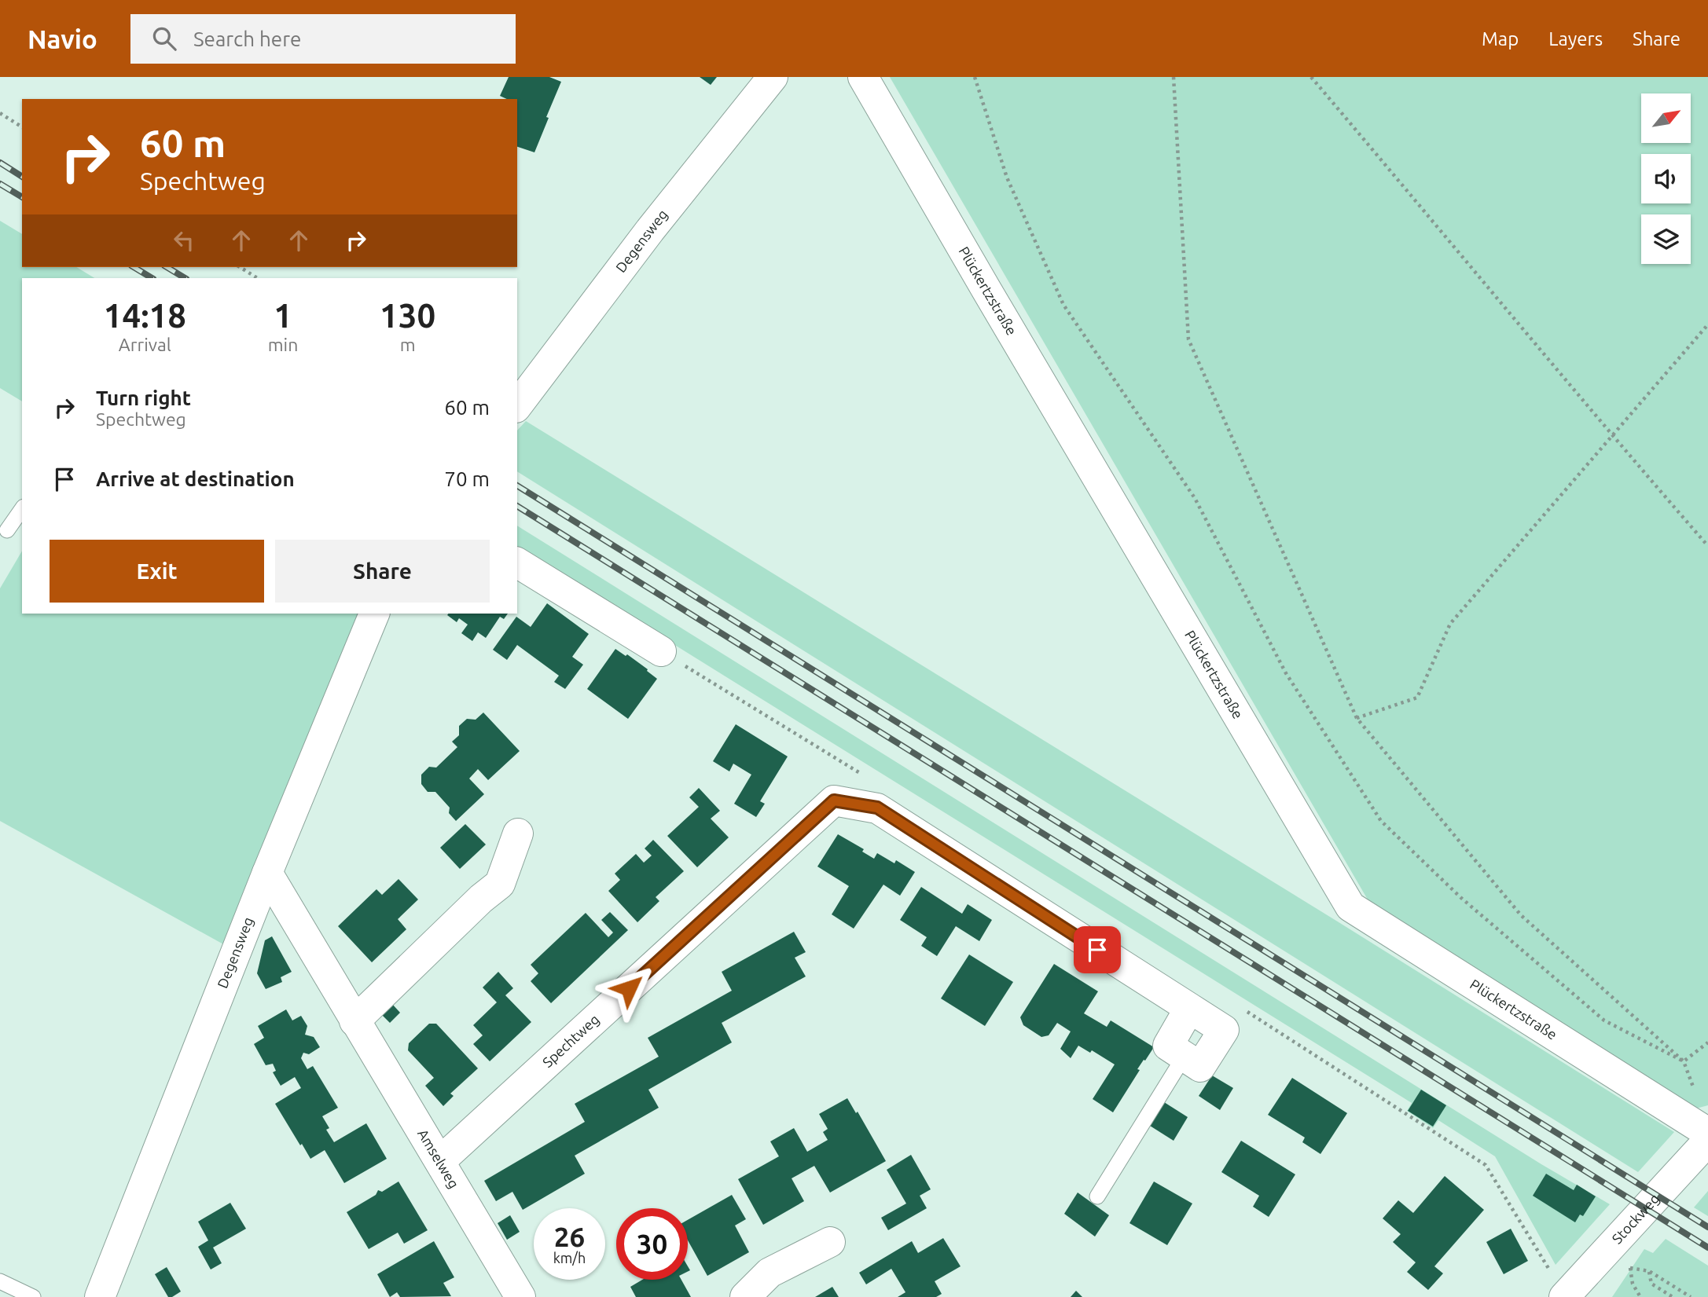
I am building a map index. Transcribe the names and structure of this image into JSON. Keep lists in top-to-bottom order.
{
  "streets": {
    "street": [
      "Degensweg",
      "Plückertzstraße",
      "Spechtweg",
      "Amselweg",
      "Stockweg"
    ]
  },
  "crossings": [
    ["Degensweg", "Amselweg"],
    ["Spechtweg", "Amselweg"]
  ],
  "north": "top right",
  "page": {
    "header": "Navio",
    "search": "Search here",
    "nav": ["Map", "Layers", "Share"],
    "turn": ["60 m", "Spechtweg"],
    "eta": [
      "14:18",
      "Arrival",
      "1",
      "min",
      "130",
      "m"
    ],
    "list": [
      {
        "name": "Turn right",
        "note": "Spechtweg",
        "value": "60 m"
      },
      {
        "name": "Arrive at destination",
        "value": "70 m"
      }
    ],
    "buttons": ["Exit", "Share"],
    "speed": "26 km/h",
    "limit": "30"
  }
}
